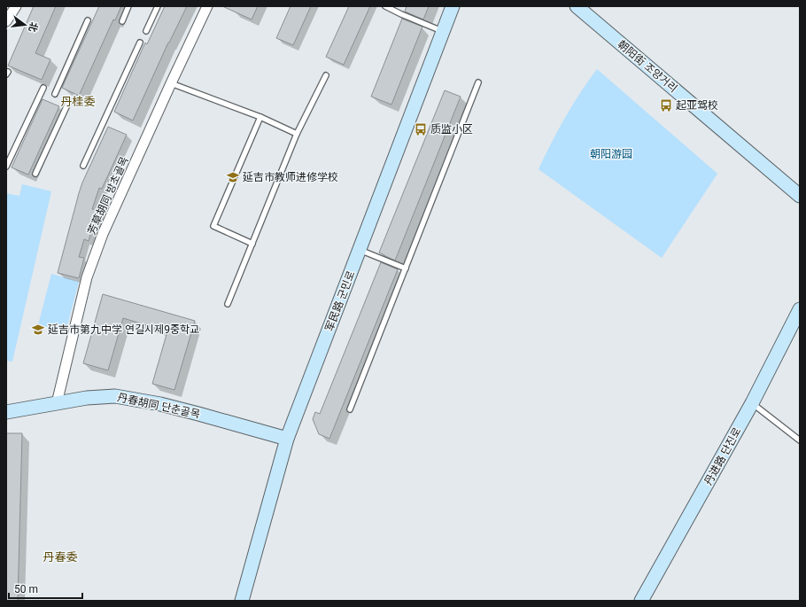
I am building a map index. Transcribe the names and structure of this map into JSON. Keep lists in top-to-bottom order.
{
  "streets": {
    "street": [
      "朝阳街 조양거리",
      "芳草胡同 방초골목",
      "军民路 군민로",
      "丹春胡同 단춘골목",
      "丹进路 단진로"
    ]
  },
  "crossings": [
    ["芳草胡同 방초골목", "丹春胡同 단춘골목"],
    ["军民路 군민로", "丹春胡同 단춘골목"]
  ],
  "districts": ["丹桂委", "丹春委"],
  "parks": ["朝阳游园"],
  "places": {
    "bus stop": ["起亚驾校", "质监小区"],
    "school or university": ["延吉市教师进修学校", "延吉市第九中学 연길시제9중학교"]
  },
  "scale_bar": "50 m",
  "north": "right"
}
